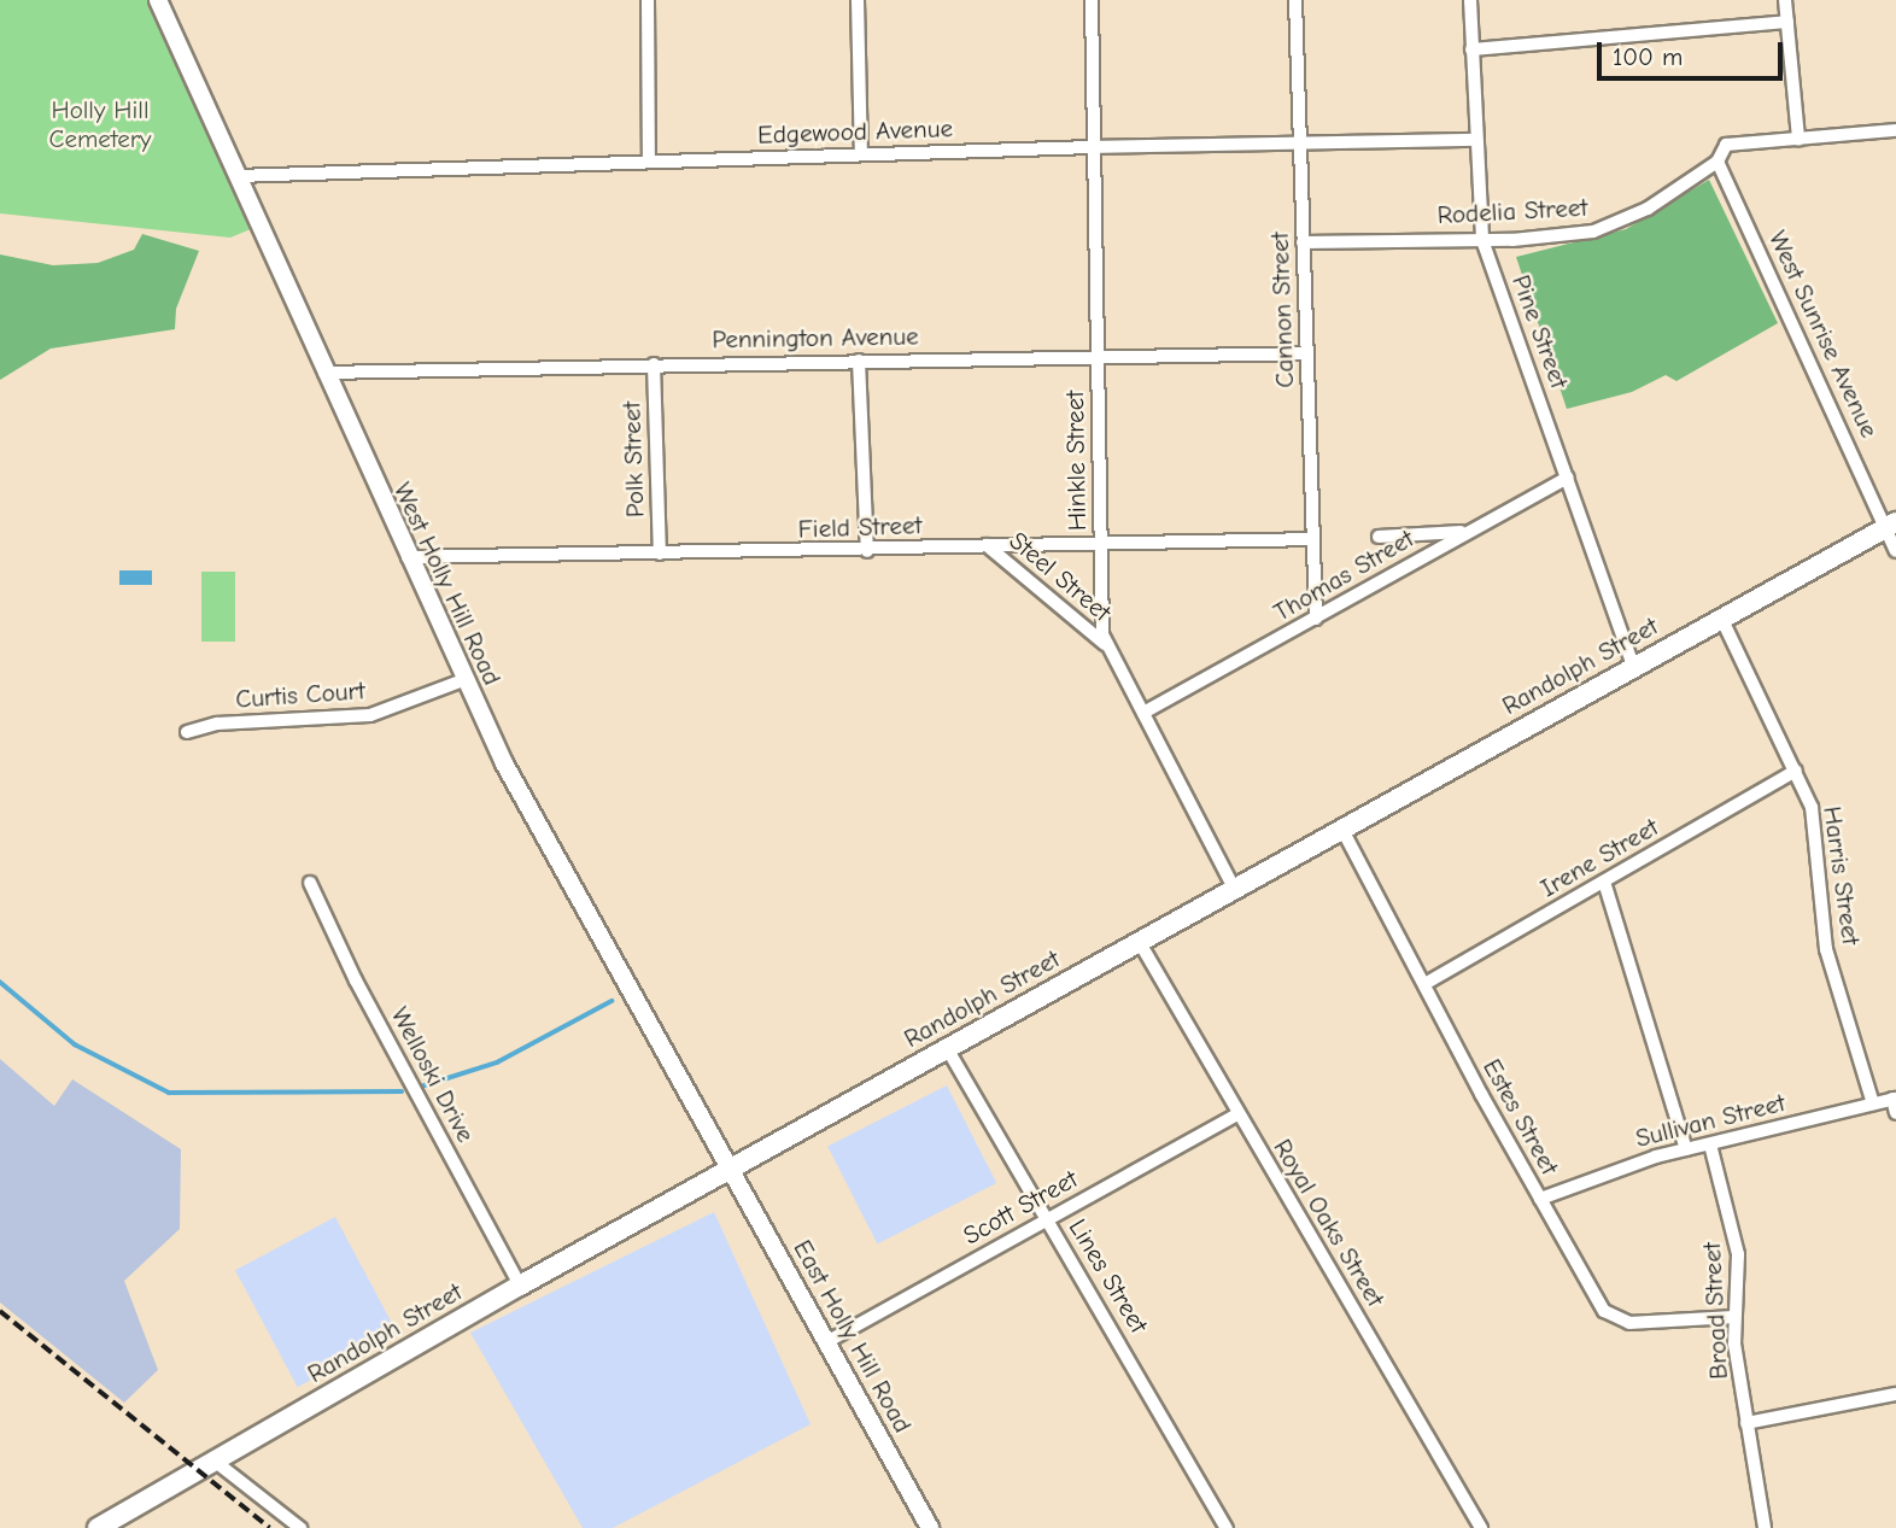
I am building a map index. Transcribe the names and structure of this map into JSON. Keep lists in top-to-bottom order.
{
  "streets": {
    "main road": ["Randolph Street"],
    "street": [
      "Edgewood Avenue",
      "Rodelia Street",
      "Cannon Street",
      "Pine Street",
      "West Sunrise Avenue",
      "Pennington Avenue",
      "Polk Street",
      "Hinkle Street",
      "Field Street",
      "Thomas Street",
      "Steel Street",
      "West Holly Hill Road",
      "Curtis Court",
      "Irene Street",
      "Harris Street",
      "Welloski Drive",
      "Estes Street",
      "Sullivan Street",
      "Scott Street",
      "Royal Oaks Street",
      "Lines Street",
      "Broad Street",
      "East Holly Hill Road"
    ]
  },
  "crossings": [
    ["Edgewood Avenue", "Cannon Street"],
    ["Edgewood Avenue", "Pine Street"],
    ["Edgewood Avenue", "Hinkle Street"],
    ["Edgewood Avenue", "West Holly Hill Road"],
    ["Rodelia Street", "Cannon Street"],
    ["Rodelia Street", "Pine Street"],
    ["Rodelia Street", "West Sunrise Avenue"],
    ["Cannon Street", "Pennington Avenue"],
    ["Cannon Street", "Field Street"],
    ["Cannon Street", "Thomas Street"],
    ["Pine Street", "Thomas Street"],
    ["Pine Street", "Randolph Street"],
    ["West Sunrise Avenue", "Randolph Street"],
    ["Pennington Avenue", "Polk Street"],
    ["Pennington Avenue", "Hinkle Street"],
    ["Pennington Avenue", "West Holly Hill Road"],
    ["Polk Street", "Field Street"],
    ["Hinkle Street", "Field Street"],
    ["Hinkle Street", "Thomas Street"],
    ["Hinkle Street", "Steel Street"],
    ["Hinkle Street", "Randolph Street"],
    ["Field Street", "Steel Street"],
    ["Field Street", "West Holly Hill Road"],
    ["West Holly Hill Road", "Randolph Street"],
    ["West Holly Hill Road", "Curtis Court"],
    ["West Holly Hill Road", "East Holly Hill Road"],
    ["Randolph Street", "Harris Street"],
    ["Randolph Street", "Welloski Drive"],
    ["Randolph Street", "Estes Street"],
    ["Randolph Street", "Royal Oaks Street"],
    ["Randolph Street", "Lines Street"],
    ["Randolph Street", "East Holly Hill Road"],
    ["Irene Street", "Harris Street"],
    ["Irene Street", "Estes Street"],
    ["Harris Street", "Sullivan Street"],
    ["Estes Street", "Sullivan Street"],
    ["Estes Street", "Broad Street"],
    ["Sullivan Street", "Broad Street"],
    ["Scott Street", "Royal Oaks Street"],
    ["Scott Street", "Lines Street"],
    ["Scott Street", "East Holly Hill Road"]
  ],
  "parks": ["Holly Hill Cemetery"],
  "scale_bar": "100 m"
}
